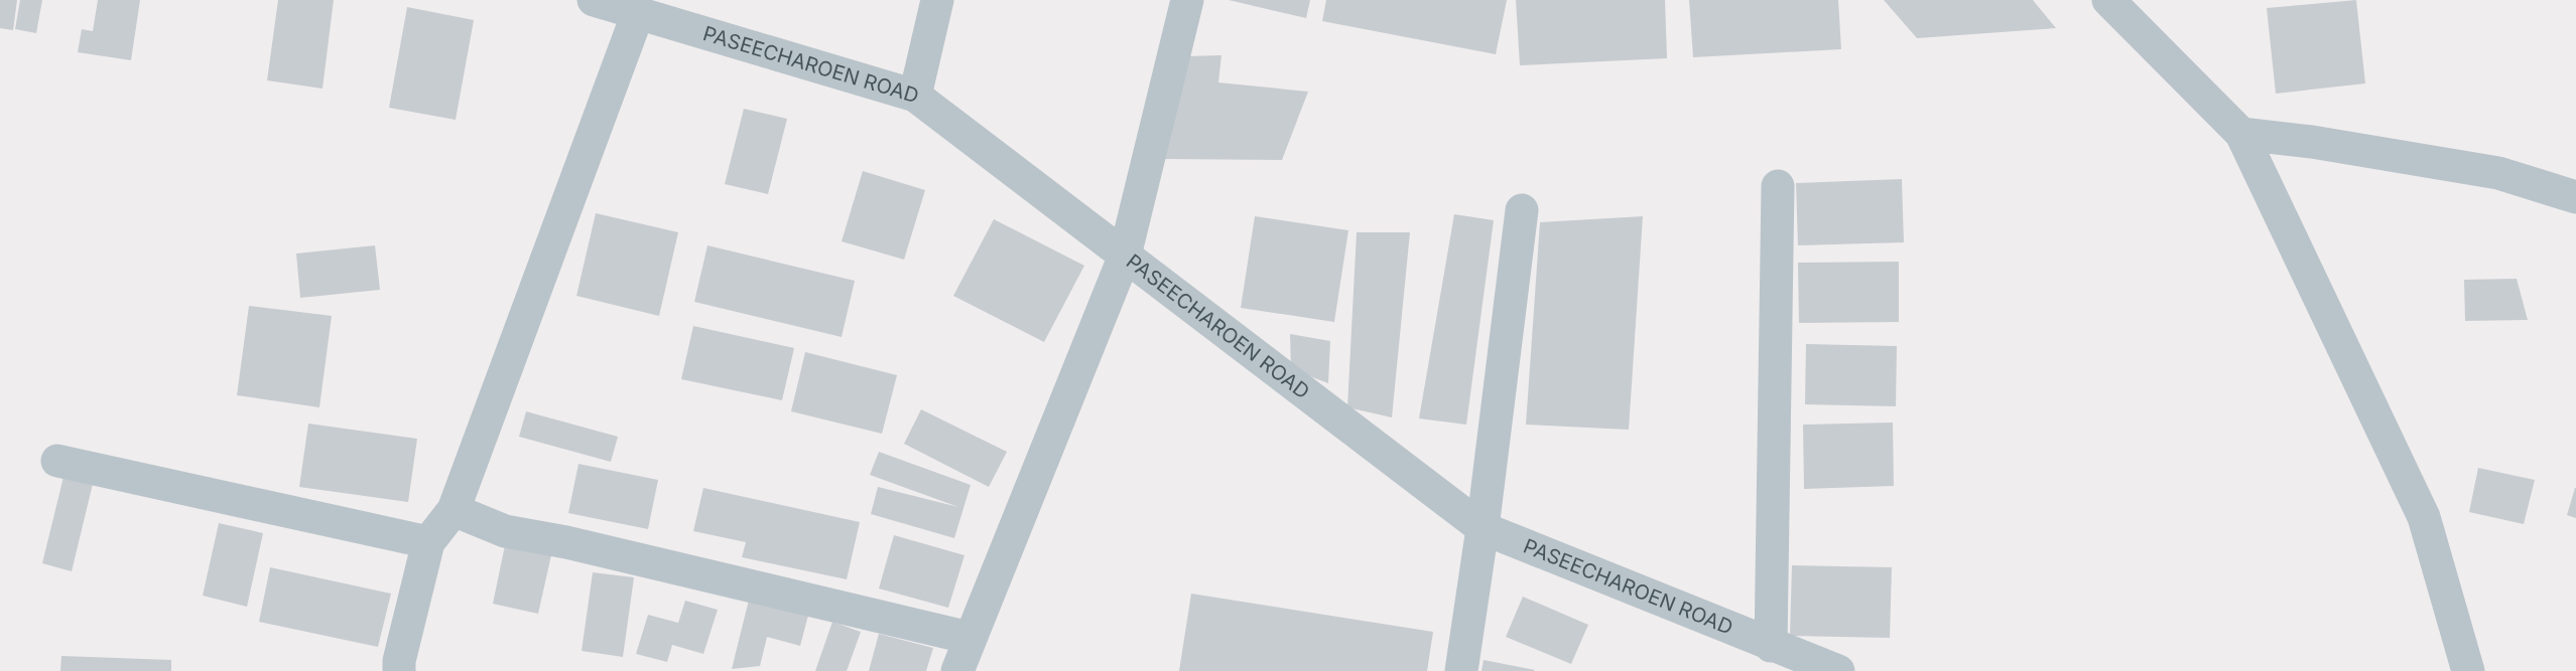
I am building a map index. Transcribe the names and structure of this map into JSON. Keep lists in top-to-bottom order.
{
  "streets": {
    "street": ["PASEECHAROEN ROAD"]
  }
}
